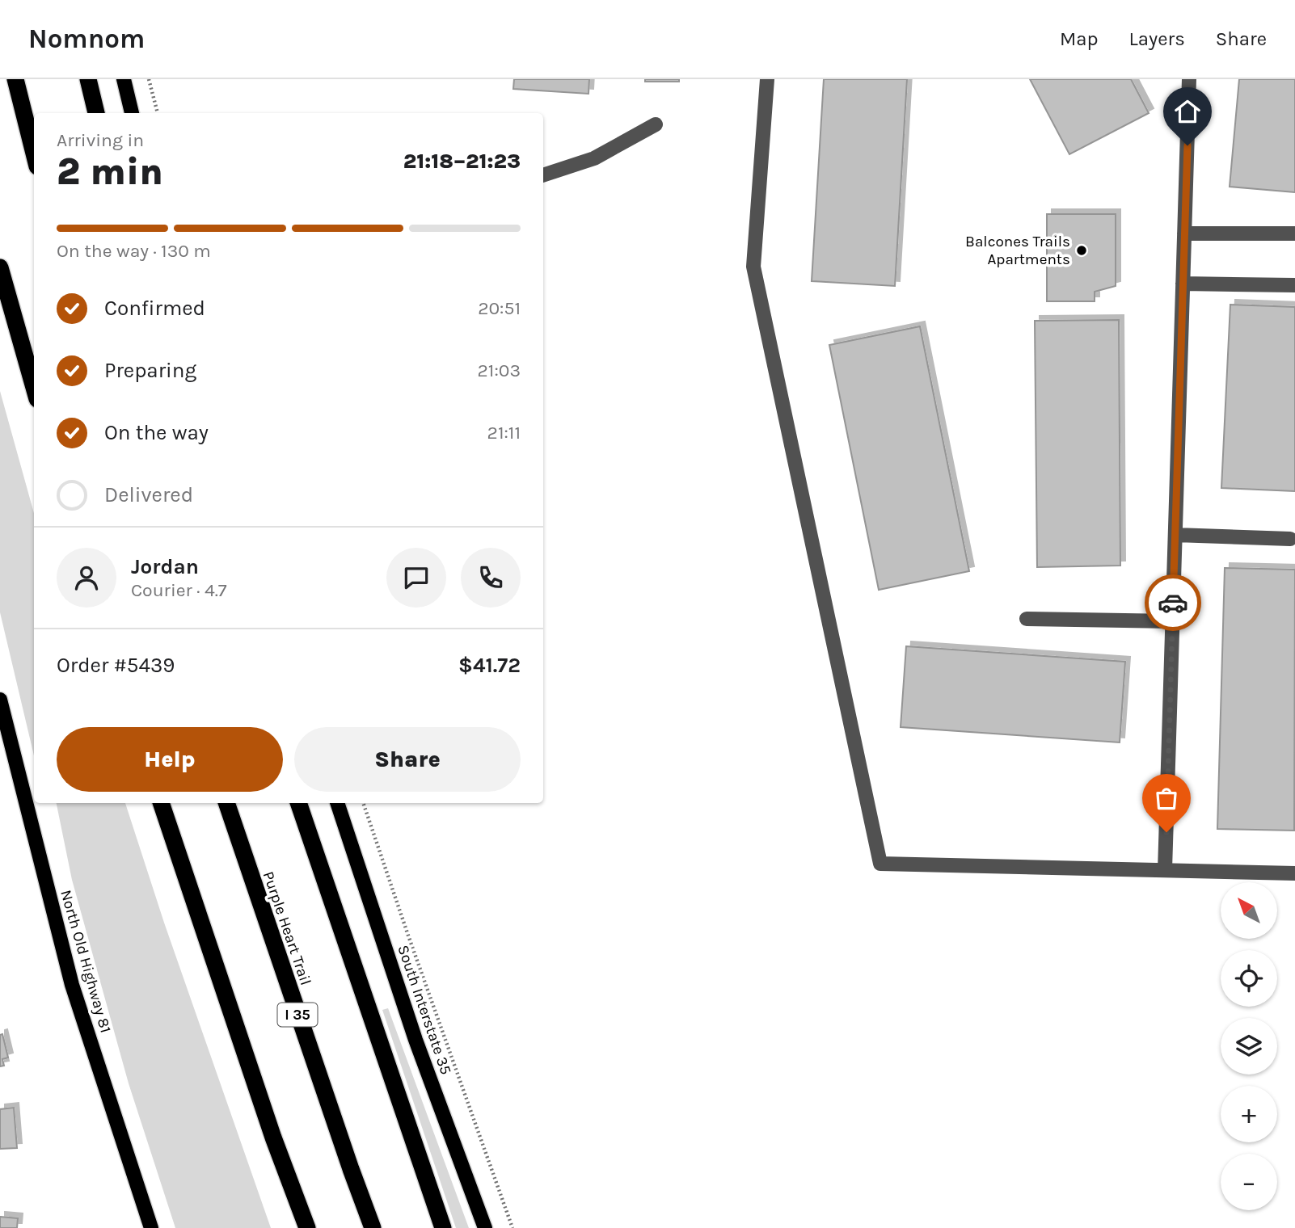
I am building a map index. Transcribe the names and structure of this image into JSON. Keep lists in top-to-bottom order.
{
  "streets": {
    "highway": ["Purple Heart Trail", "I 35"],
    "main road": ["North Old Highway 81", "South Interstate 35"]
  },
  "places": ["Balcones Trails Apartments"],
  "north": "top left",
  "page": {
    "header": "Nomnom",
    "nav": ["Map", "Layers", "Share"],
    "heading": ["2 min", "Arriving in", "21:18–21:23"],
    "panel": [
      "Jordan",
      "Courier · 4.7",
      "Order #5439",
      "$41.72"
    ],
    "bar": "On the way · 130 m",
    "list": [
      ["Confirmed", "20:51"],
      ["Preparing", "21:03"],
      ["On the way", "21:11"],
      "Delivered"
    ],
    "buttons": ["Help", "Share"],
    "map_buttons": ["+", "−"]
  }
}
